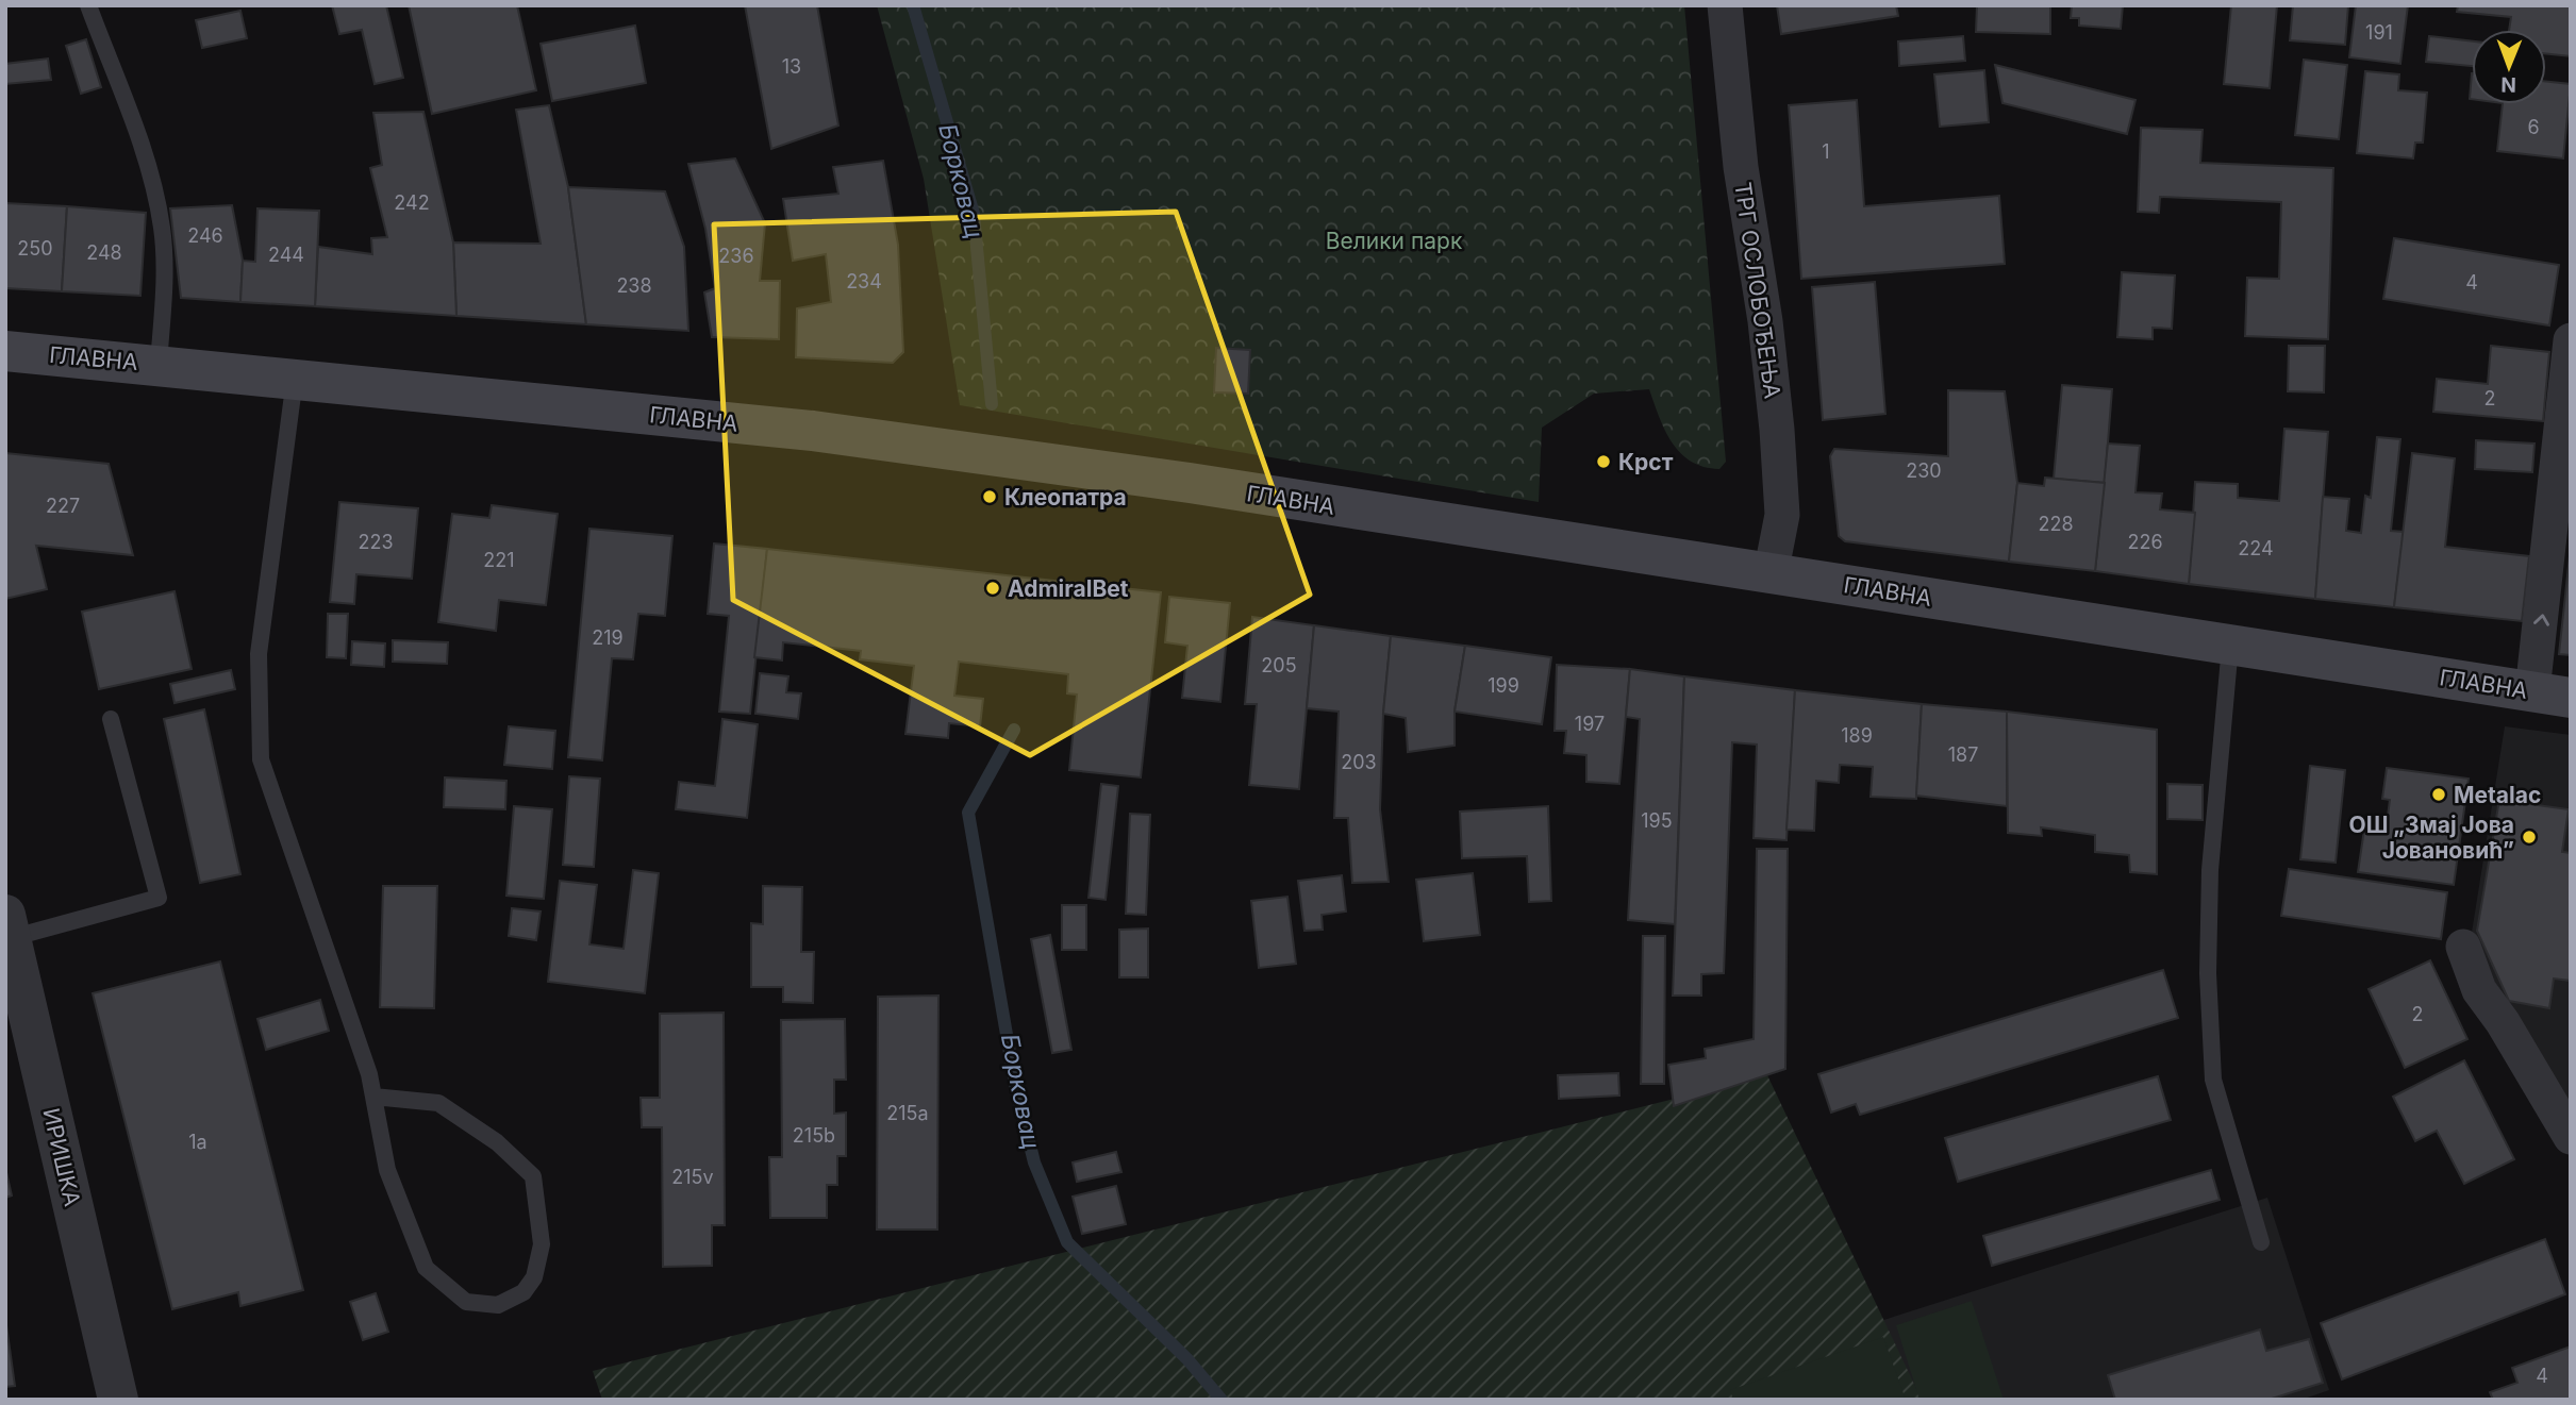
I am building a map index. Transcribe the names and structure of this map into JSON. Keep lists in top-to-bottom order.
{
  "streets": {
    "main road": ["ГЛАВНА"],
    "street": ["ТРГ ОСЛОБОЂЕЊА", "ИРИШКА"]
  },
  "crossings": [
    ["ТРГ ОСЛОБОЂЕЊА", "ГЛАВНА"]
  ],
  "water": ["Борковац"],
  "parks": ["Велики парк"],
  "places": [
    "Крст",
    "Клеопатра",
    "AdmiralBet",
    "Metalac",
    "ОШ „Змај Јова Јовановић”"
  ],
  "house_numbers": [
    "191",
    "13",
    "6",
    "1",
    "242",
    "246",
    "250",
    "248",
    "244",
    "236",
    "234",
    "4",
    "238",
    "2",
    "230",
    "227",
    "228",
    "223",
    "226",
    "224",
    "221",
    "219",
    "205",
    "199",
    "197",
    "189",
    "187",
    "203",
    "195",
    "2",
    "215a",
    "215b",
    "1a",
    "215v",
    "4"
  ],
  "north": "bottom"
}
